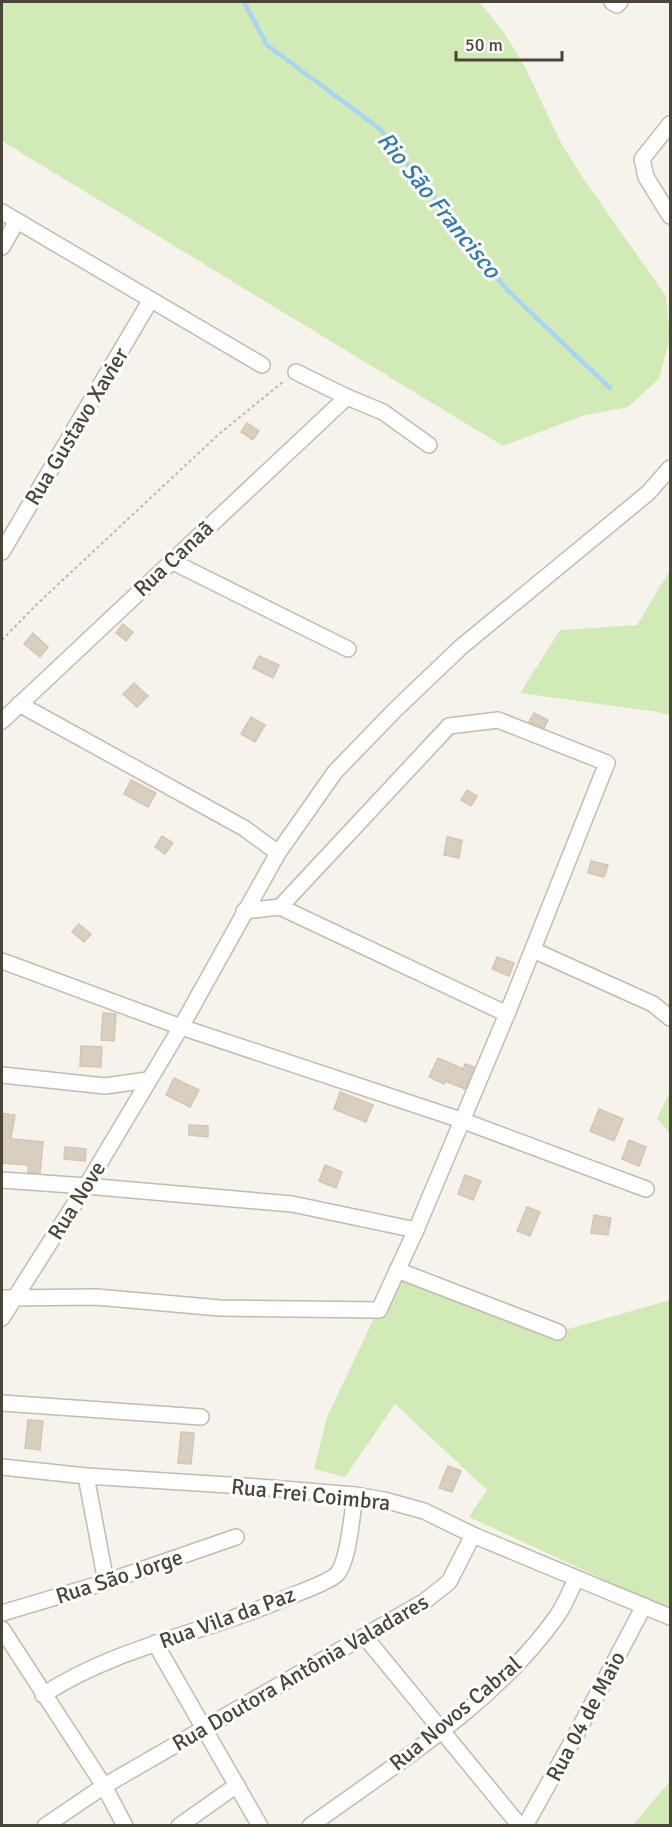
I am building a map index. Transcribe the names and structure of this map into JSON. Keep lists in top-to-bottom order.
{
  "streets": {
    "street": [
      "Rua Gustavo Xavier",
      "Rua Canaã",
      "Rua Nove",
      "Rua Frei Coimbra",
      "Rua São Jorge",
      "Rua Vila da Paz",
      "Rua Doutora Antônia Valadares",
      "Rua Novos Cabral",
      "Rua 04 de Maio"
    ]
  },
  "crossings": [
    ["Rua Frei Coimbra", "Rua Vila da Paz"],
    ["Rua Frei Coimbra", "Rua Doutora Antônia Valadares"],
    ["Rua Frei Coimbra", "Rua Novos Cabral"],
    ["Rua Frei Coimbra", "Rua 04 de Maio"]
  ],
  "water": ["Rio São Francisco"],
  "scale_bar": "50 m"
}
